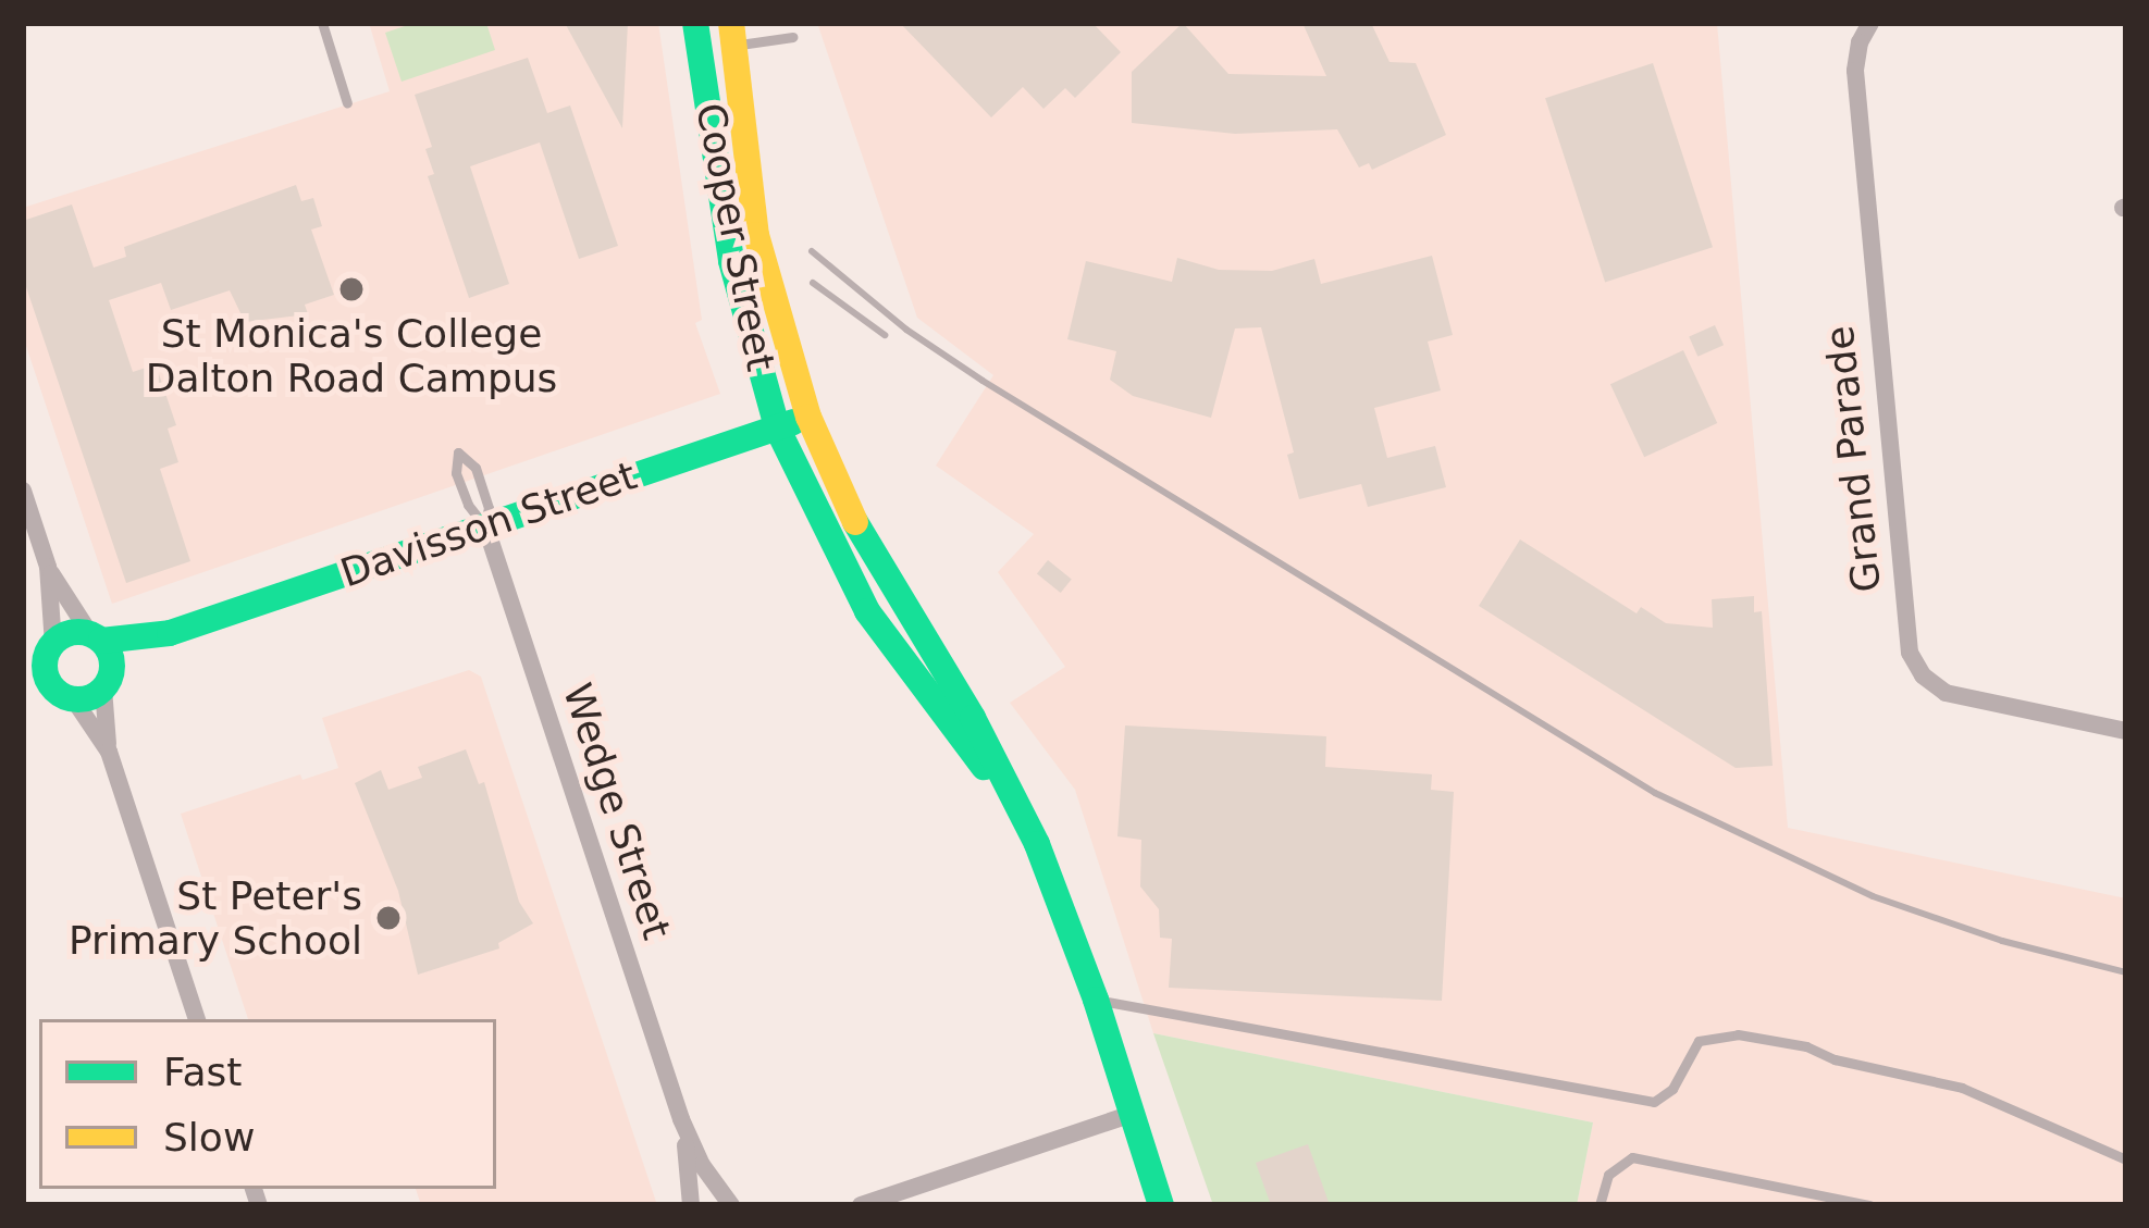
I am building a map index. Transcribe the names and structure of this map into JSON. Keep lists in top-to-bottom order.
{
  "streets": {
    "main road": ["Cooper Street", "Davisson Street"],
    "street": ["Grand Parade", "Wedge Street"]
  },
  "crossings": [
    ["Cooper Street", "Davisson Street"],
    ["Davisson Street", "Wedge Street"]
  ],
  "places": ["St Monica's College Dalton Road Campus", "St Peter's Primary School"],
  "legend": ["Fast", "Slow"]
}
